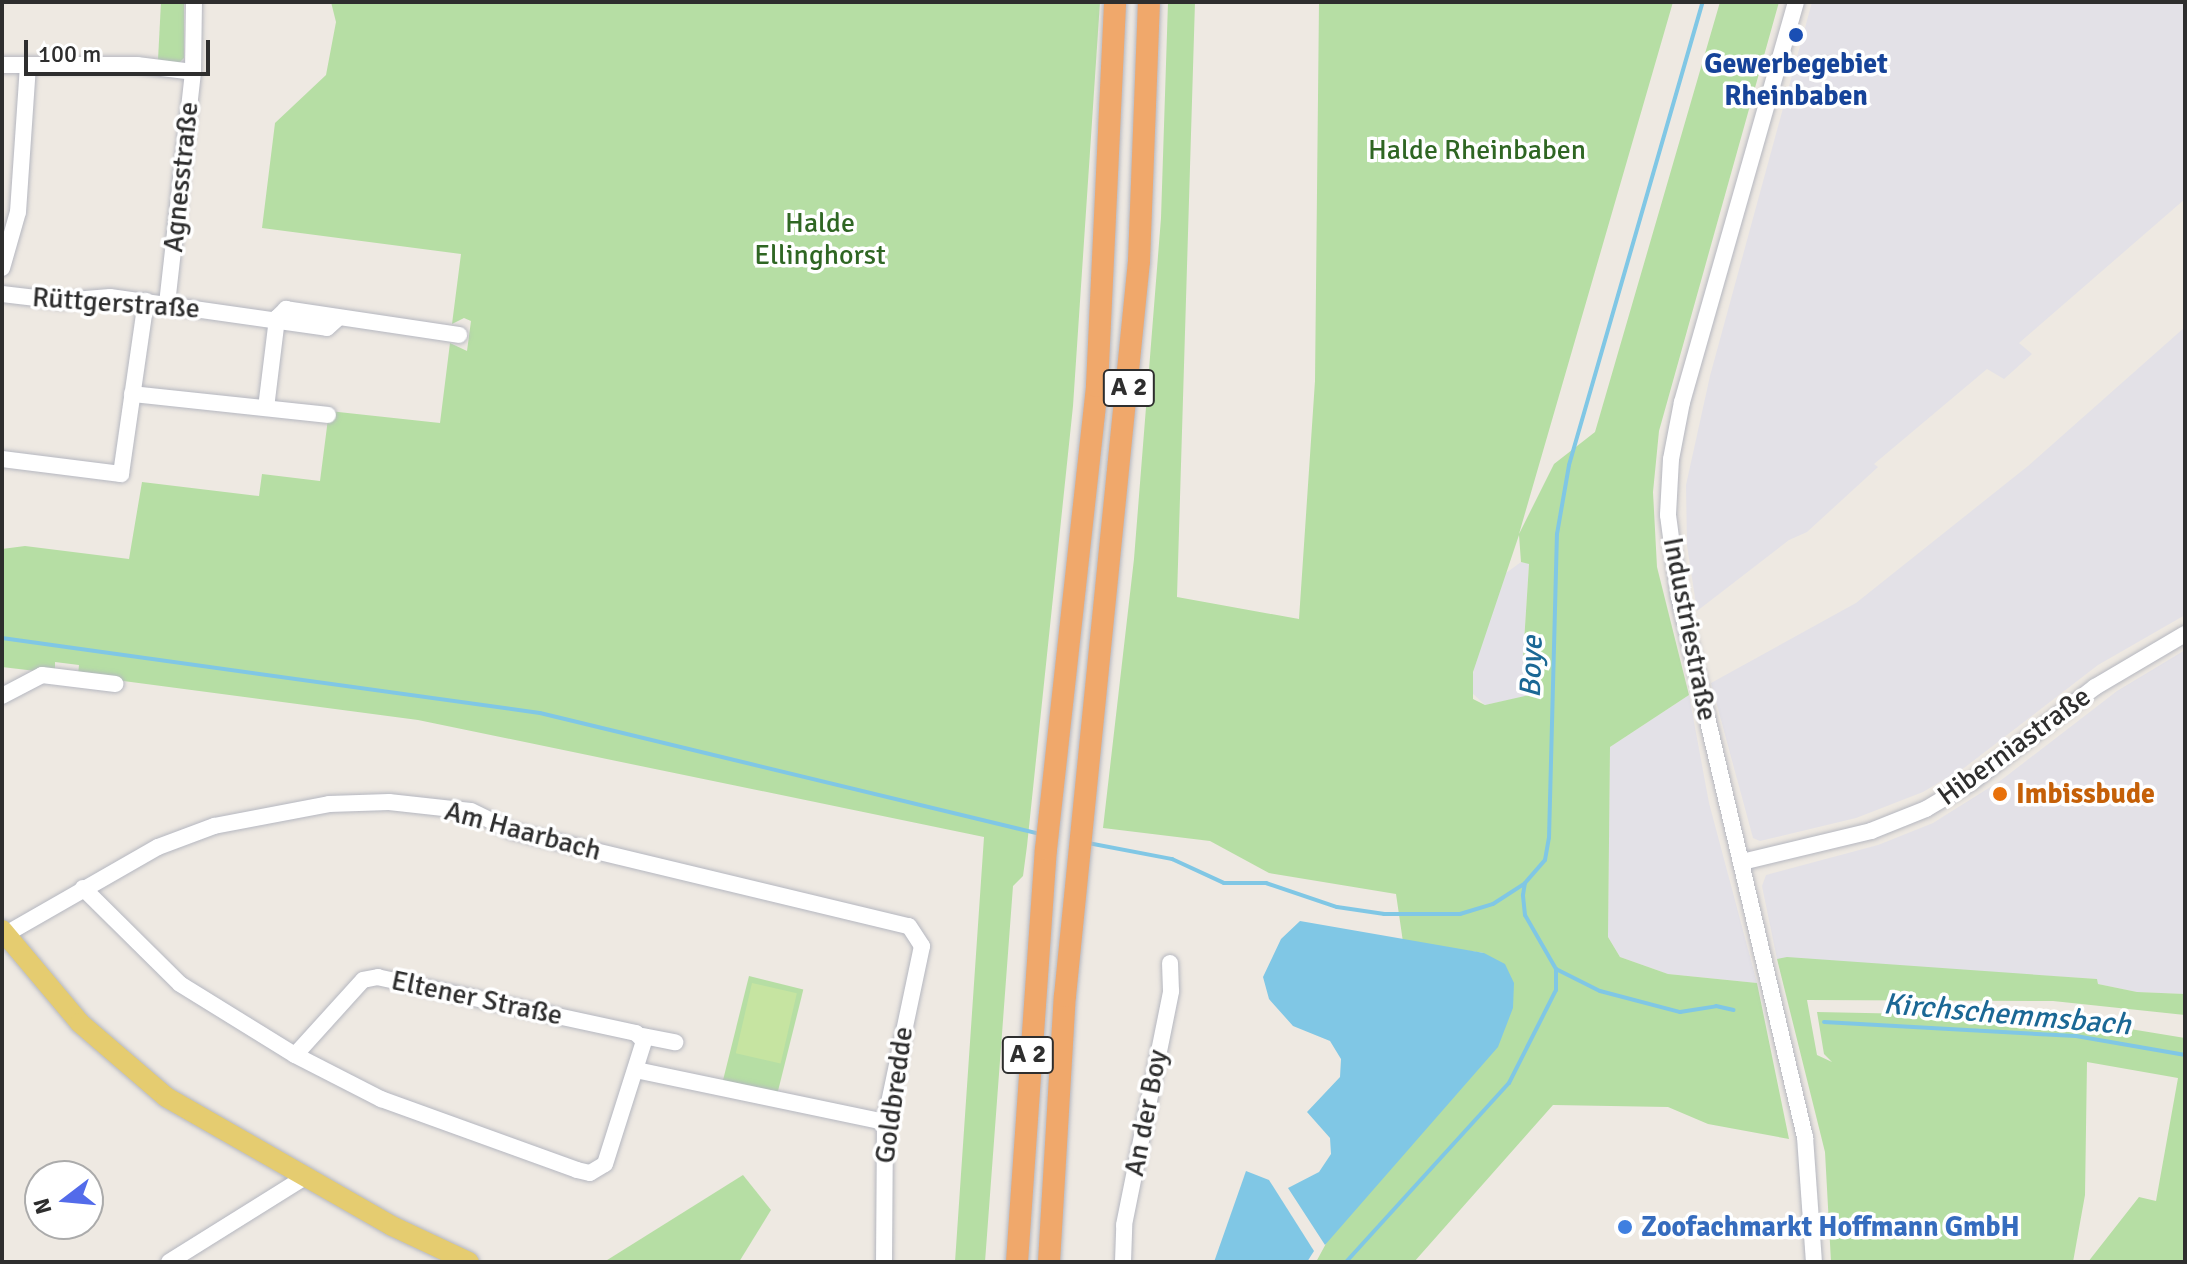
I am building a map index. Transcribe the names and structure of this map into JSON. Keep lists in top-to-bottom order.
{
  "streets": {
    "highway": ["A 2"],
    "street": [
      "Agnesstraße",
      "Rüttgerstraße",
      "Industriestraße",
      "Hiberniastraße",
      "Am Haarbach",
      "Eltener Straße",
      "Goldbredde",
      "An der Boy"
    ]
  },
  "crossings": [
    ["Agnesstraße", "Rüttgerstraße"],
    ["Industriestraße", "Hiberniastraße"],
    ["Am Haarbach", "Goldbredde"]
  ],
  "water": ["Boye", "Kirchschemmsbach"],
  "parks": ["Halde Rheinbaben", "Halde Ellinghorst"],
  "places": ["Gewerbegebiet Rheinbaben", "Imbissbude", "Zoofachmarkt Hoffmann GmbH"],
  "scale_bar": "100 m",
  "north": "left"
}
